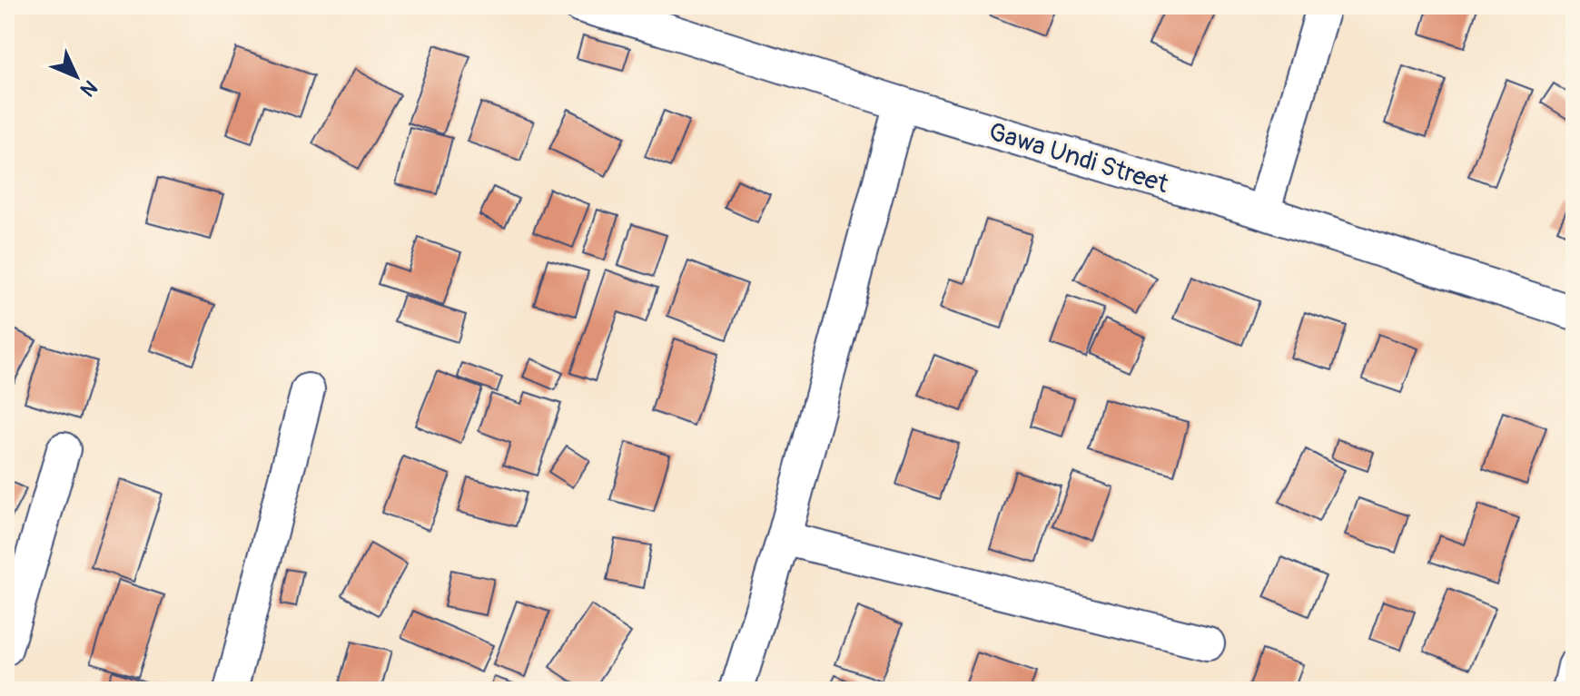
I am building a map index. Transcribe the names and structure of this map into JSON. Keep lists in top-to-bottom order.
{
  "streets": {
    "street": ["Gawa Undi Street"]
  },
  "north": "bottom right"
}
